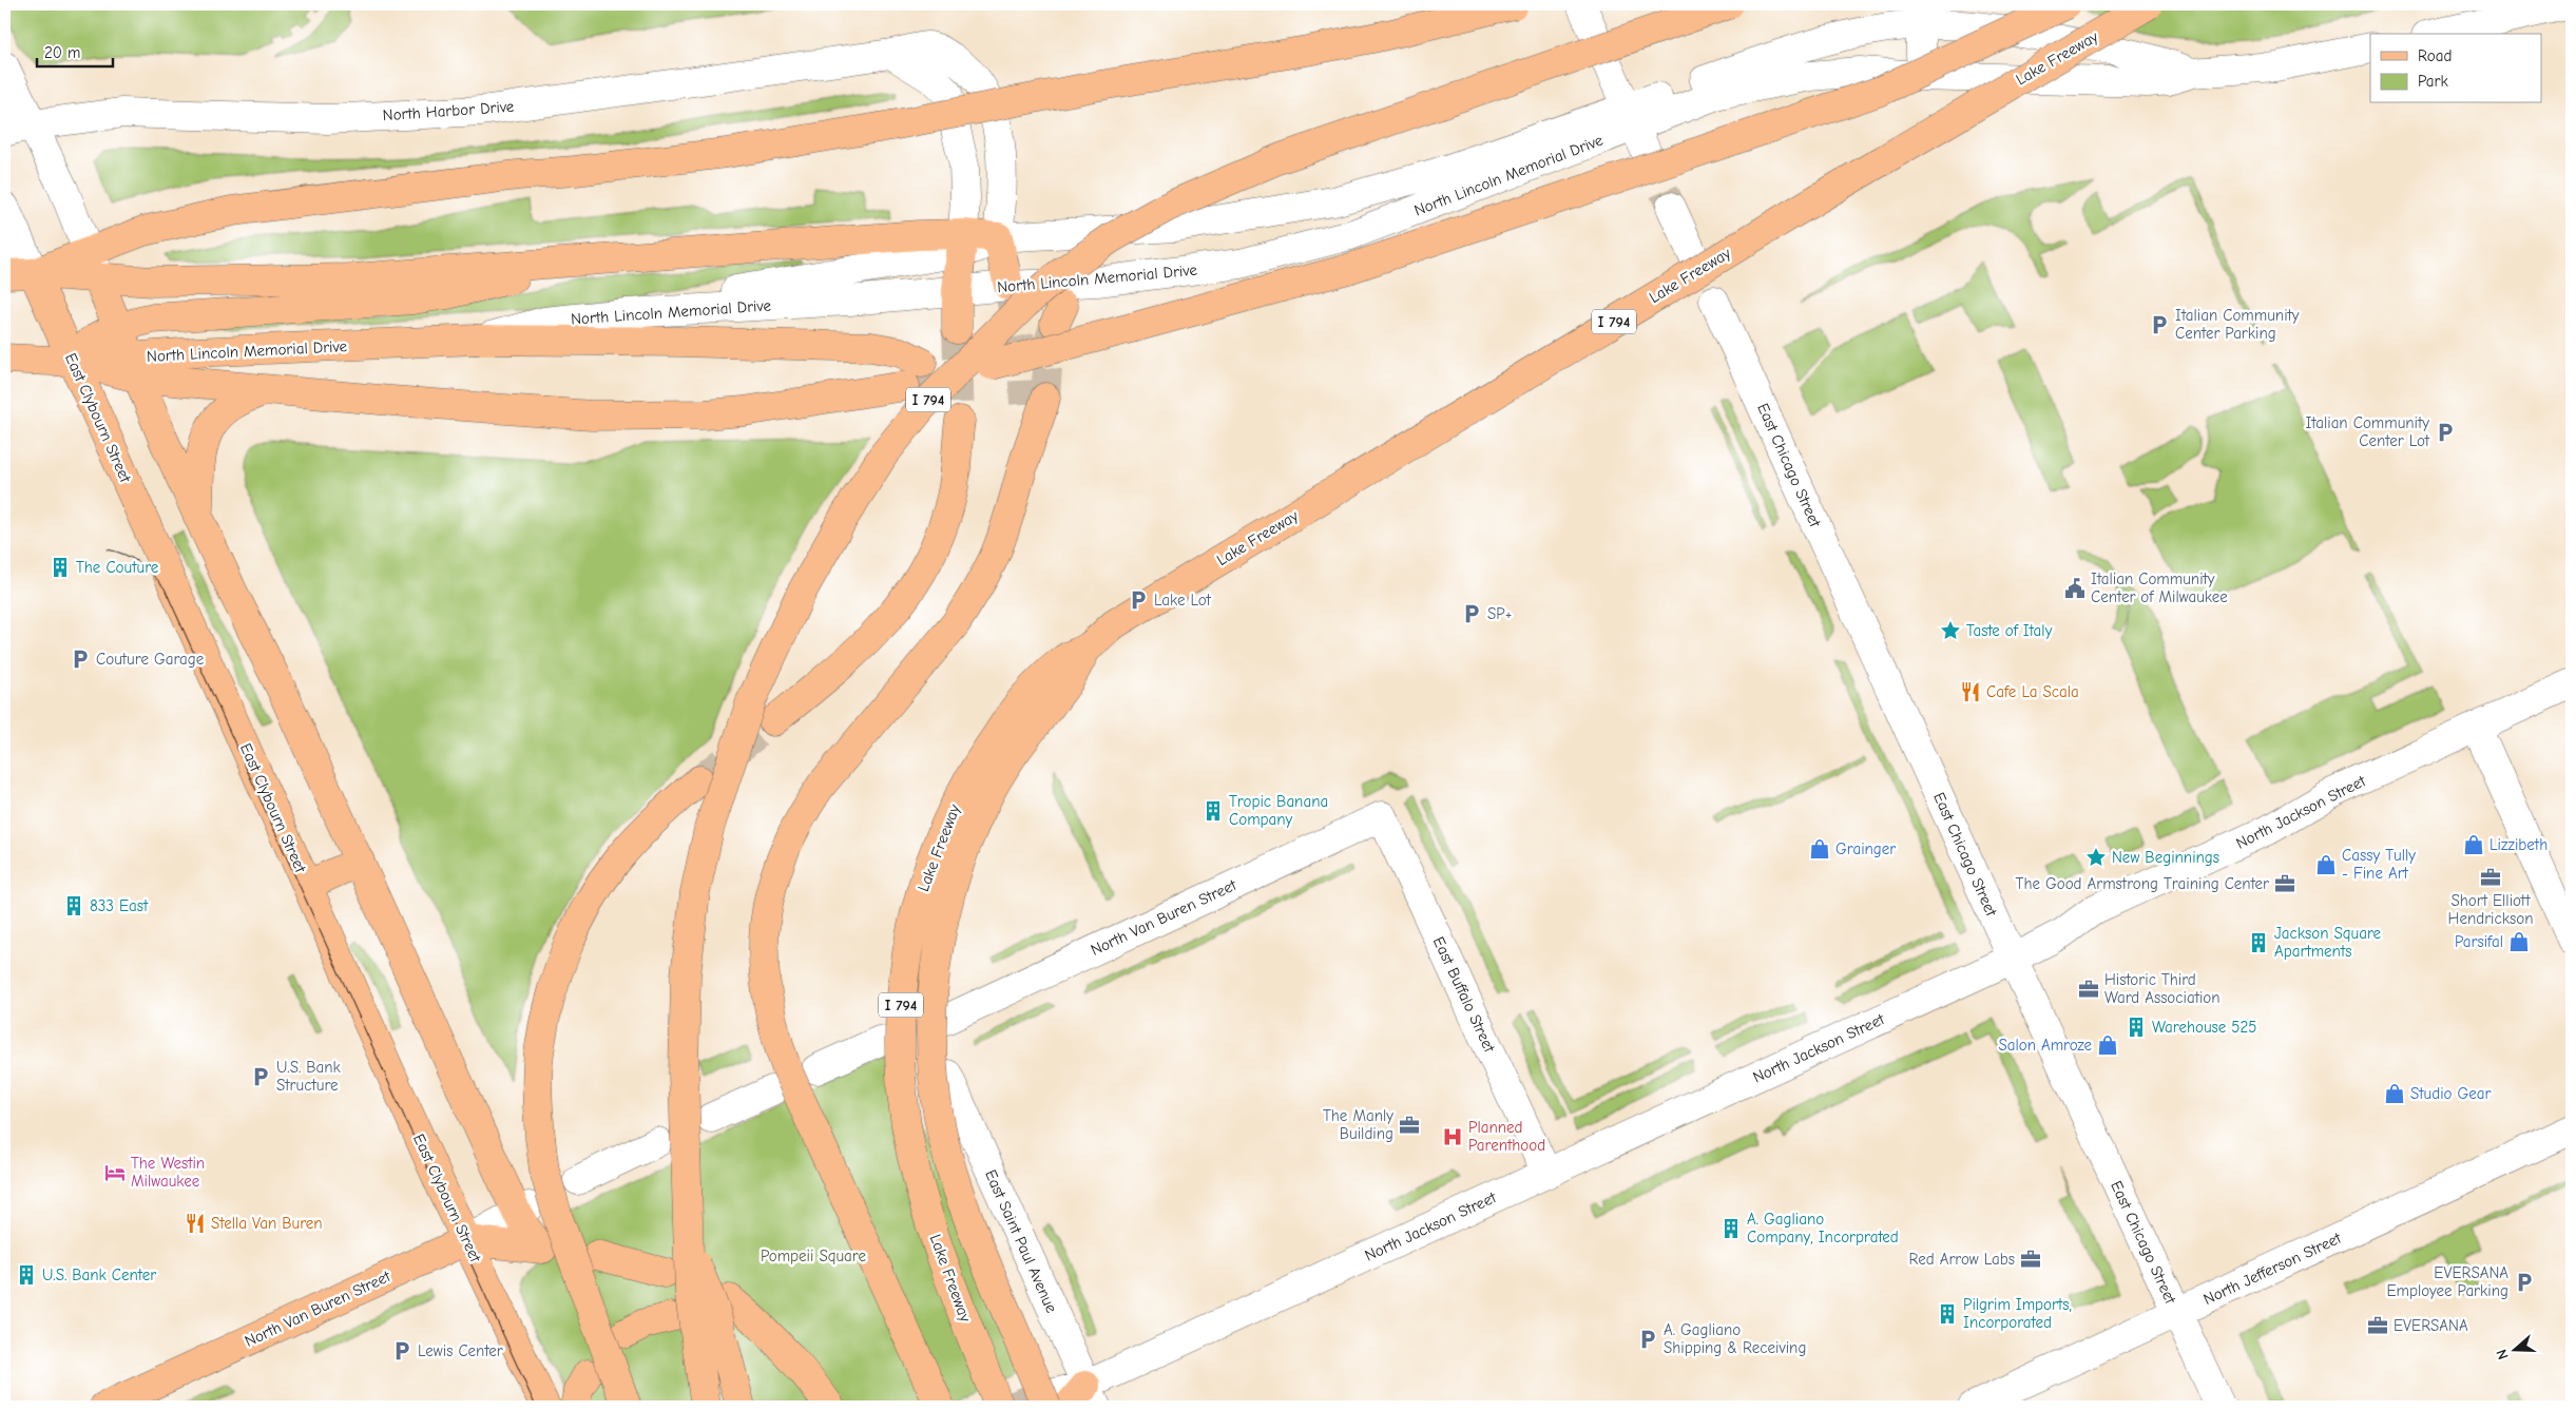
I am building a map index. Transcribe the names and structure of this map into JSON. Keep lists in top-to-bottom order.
{
  "streets": {
    "main road": [
      "Lake Freeway",
      "North Lincoln Memorial Drive",
      "I 794",
      "East Clybourn Street",
      "North Van Buren Street"
    ],
    "street": [
      "North Harbor Drive",
      "East Chicago Street",
      "North Jackson Street",
      "East Buffalo Street",
      "East Saint Paul Avenue",
      "North Jefferson Street"
    ]
  },
  "crossings": [
    ["North Harbor Drive", "North Lincoln Memorial Drive"],
    ["North Lincoln Memorial Drive", "East Clybourn Street"],
    ["East Clybourn Street", "North Van Buren Street"],
    ["East Chicago Street", "North Jackson Street"],
    ["East Chicago Street", "North Jefferson Street"],
    ["North Jackson Street", "East Buffalo Street"],
    ["North Jackson Street", "East Saint Paul Avenue"],
    ["North Van Buren Street", "East Buffalo Street"]
  ],
  "parks": ["Pompeii Square"],
  "places": {
    "parking": [
      "Italian Community Center Parking",
      "Italian Community Center Lot",
      "Lake Lot",
      "SP+",
      "Couture Garage",
      "U.S. Bank Structure",
      "EVERSANA Employee Parking",
      "A. Gagliano Shipping & Receiving",
      "Lewis Center"
    ],
    "building": [
      "The Couture",
      "Tropic Banana Company",
      "833 East",
      "Jackson Square Apartments",
      "Warehouse 525",
      "A. Gagliano Company, Incorprated",
      "U.S. Bank Center",
      "Pilgrim Imports, Incorporated"
    ],
    "public building": ["Italian Community Center of Milwaukee"],
    "place": ["Taste of Italy", "New Beginnings"],
    "restaurant": ["Cafe La Scala", "Stella Van Buren"],
    "shop": [
      "Lizzibeth",
      "Grainger",
      "Cassy Tully - Fine Art",
      "Parsifal",
      "Salon Amroze",
      "Studio Gear"
    ],
    "office": [
      "Short Elliott Hendrickson",
      "The Good Armstrong Training Center",
      "Historic Third Ward Association",
      "The Manly Building",
      "Red Arrow Labs",
      "EVERSANA"
    ],
    "hospital": ["Planned Parenthood"],
    "hotel": ["The Westin Milwaukee"]
  },
  "legend": ["Road", "Park"],
  "scale_bar": "20 m",
  "north": "left"
}
